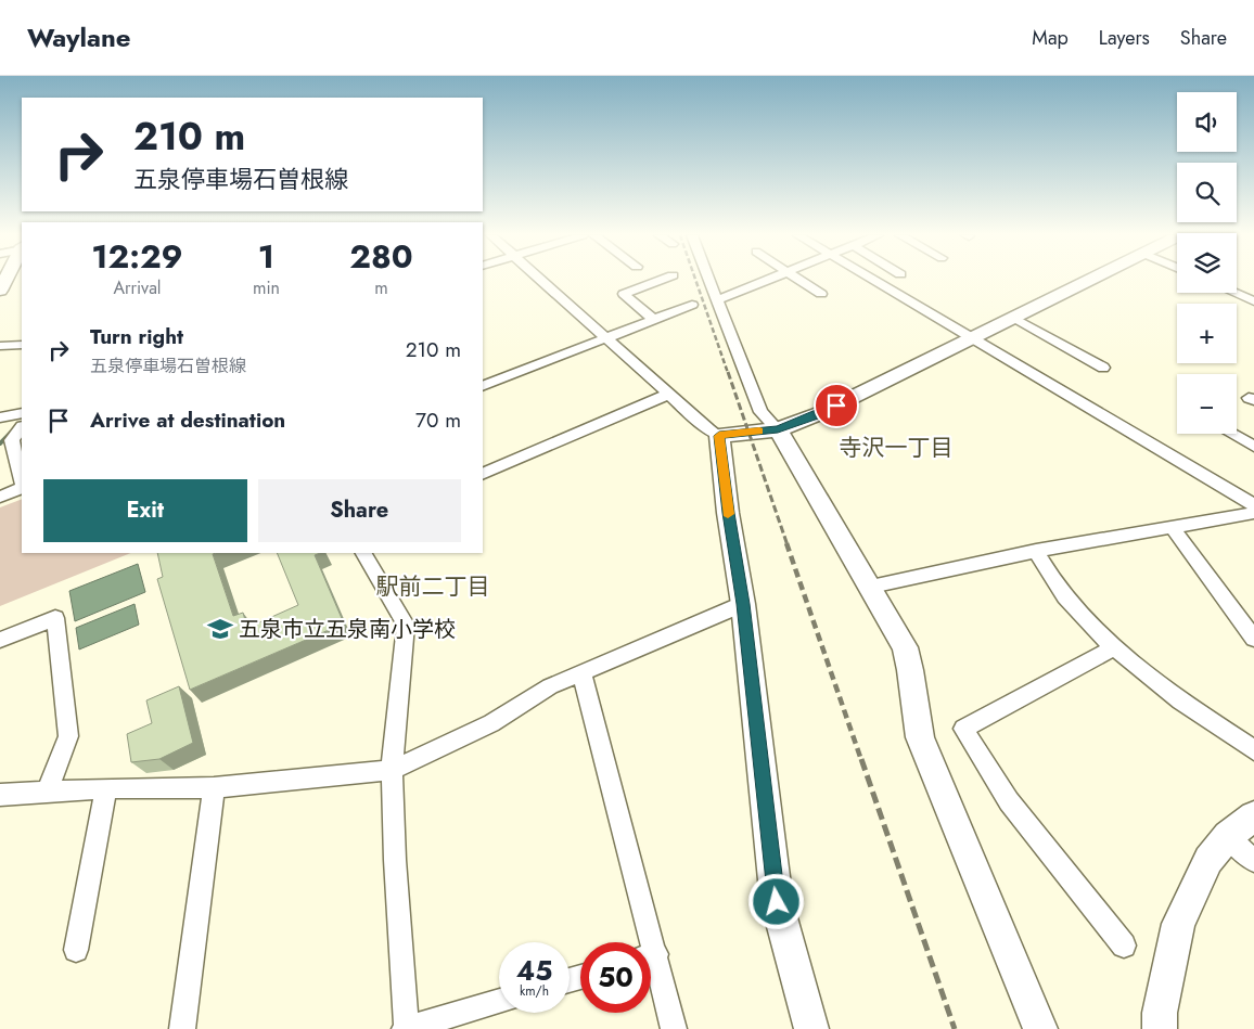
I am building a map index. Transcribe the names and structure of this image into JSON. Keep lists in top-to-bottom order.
{
  "districts": ["寺沢一丁目", "駅前二丁目"],
  "places": {
    "school or university": ["五泉市立五泉南小学校"]
  },
  "page": {
    "header": "Waylane",
    "nav": ["Map", "Layers", "Share"],
    "map_buttons": ["+", "−"],
    "turn": ["210 m", "五泉停車場石曽根線"],
    "eta": [
      "12:29",
      "Arrival",
      "1",
      "min",
      "280",
      "m"
    ],
    "list": [
      {
        "name": "Turn right",
        "note": "五泉停車場石曽根線",
        "value": "210 m"
      },
      {
        "name": "Arrive at destination",
        "value": "70 m"
      }
    ],
    "buttons": ["Exit", "Share"],
    "speed": "45 km/h",
    "limit": "50"
  }
}
